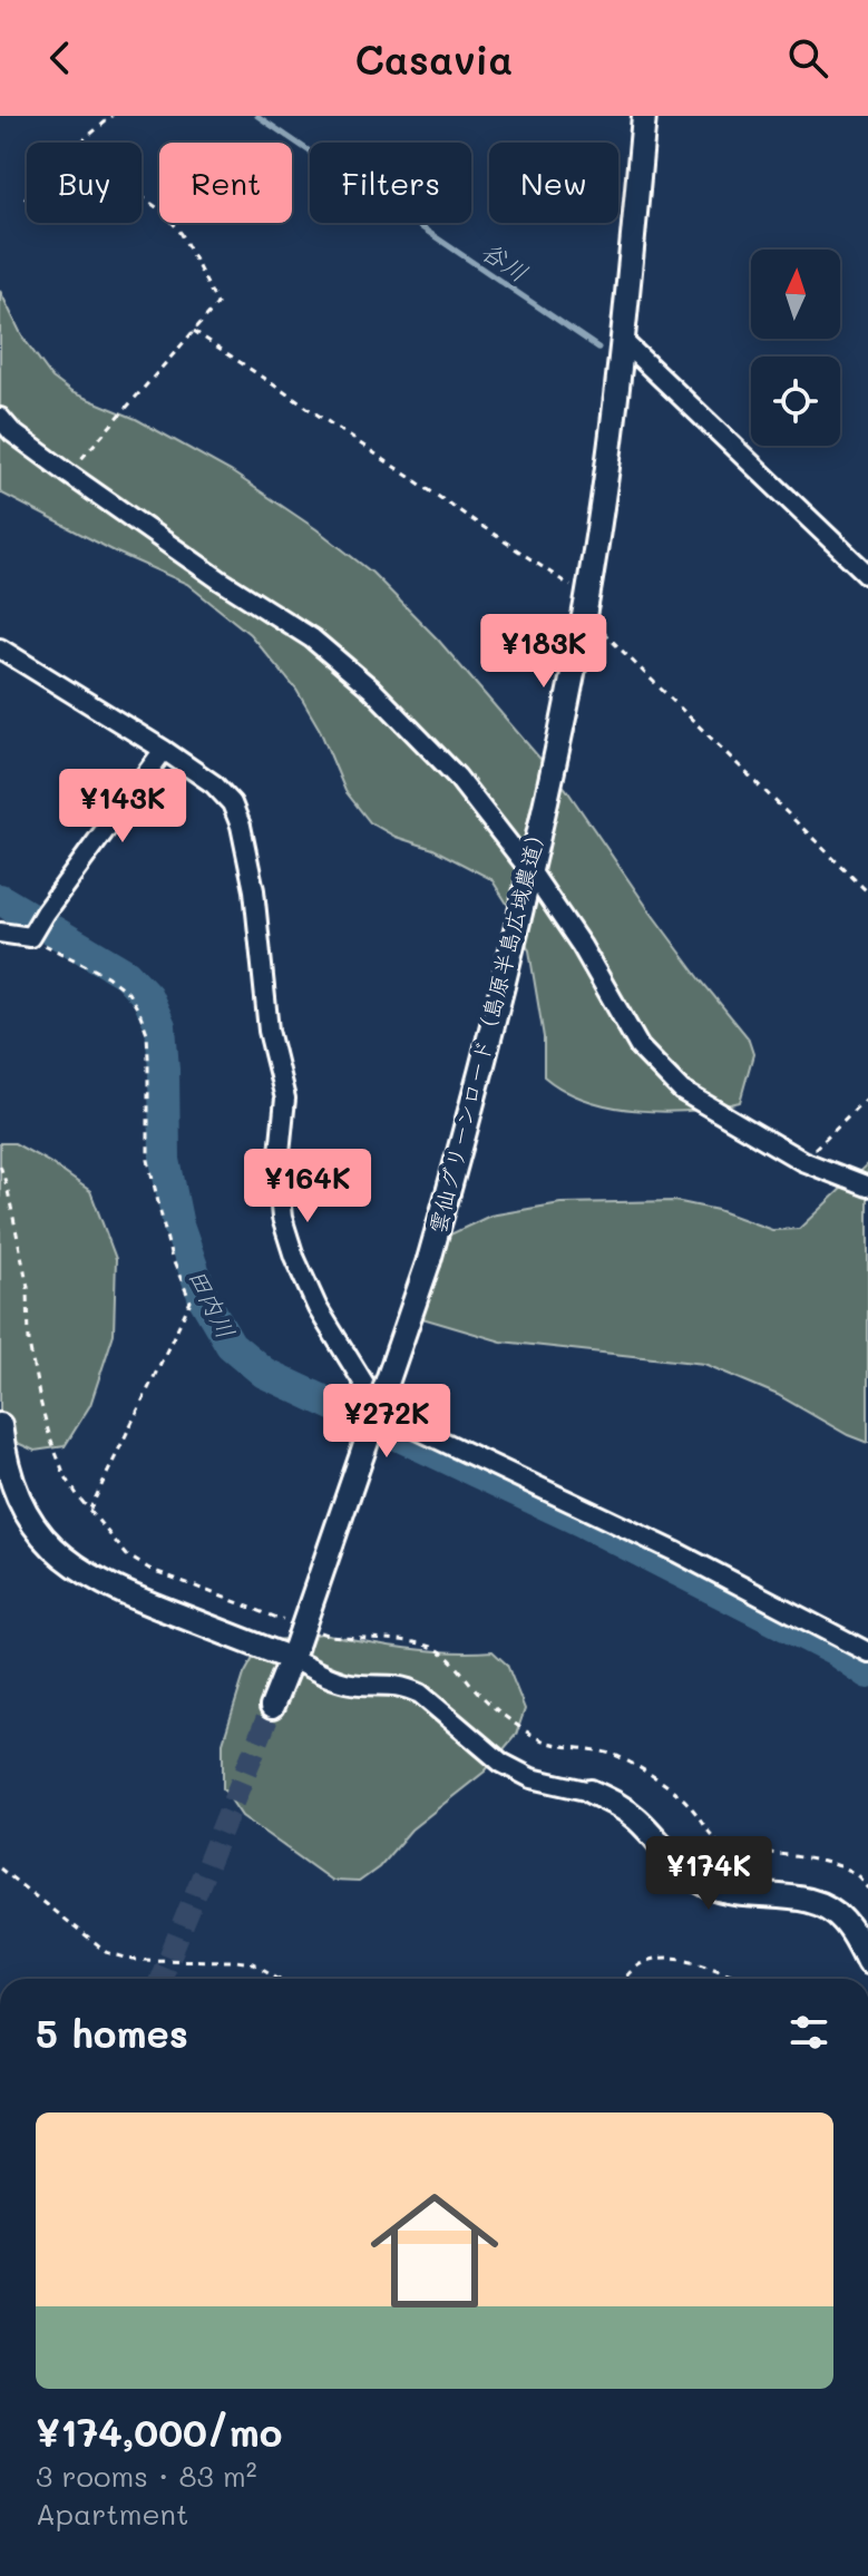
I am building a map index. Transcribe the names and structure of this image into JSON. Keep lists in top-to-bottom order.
{
  "streets": {
    "street": ["雲仙グリーンロード（島原半島広域農道）"]
  },
  "water": ["谷川", "田内川"],
  "north": "top",
  "page": {
    "header": "Casavia",
    "chip": [
      "Buy",
      "Rent",
      "Filters",
      "New"
    ],
    "price": [
      "¥183K",
      "¥143K",
      "¥164K",
      "¥272K",
      "¥174K"
    ],
    "heading": "5 homes",
    "list": [
      {
        "name": "¥174,000/mo",
        "note": "3 rooms · 83 m² · Apartment"
      }
    ]
  }
}
